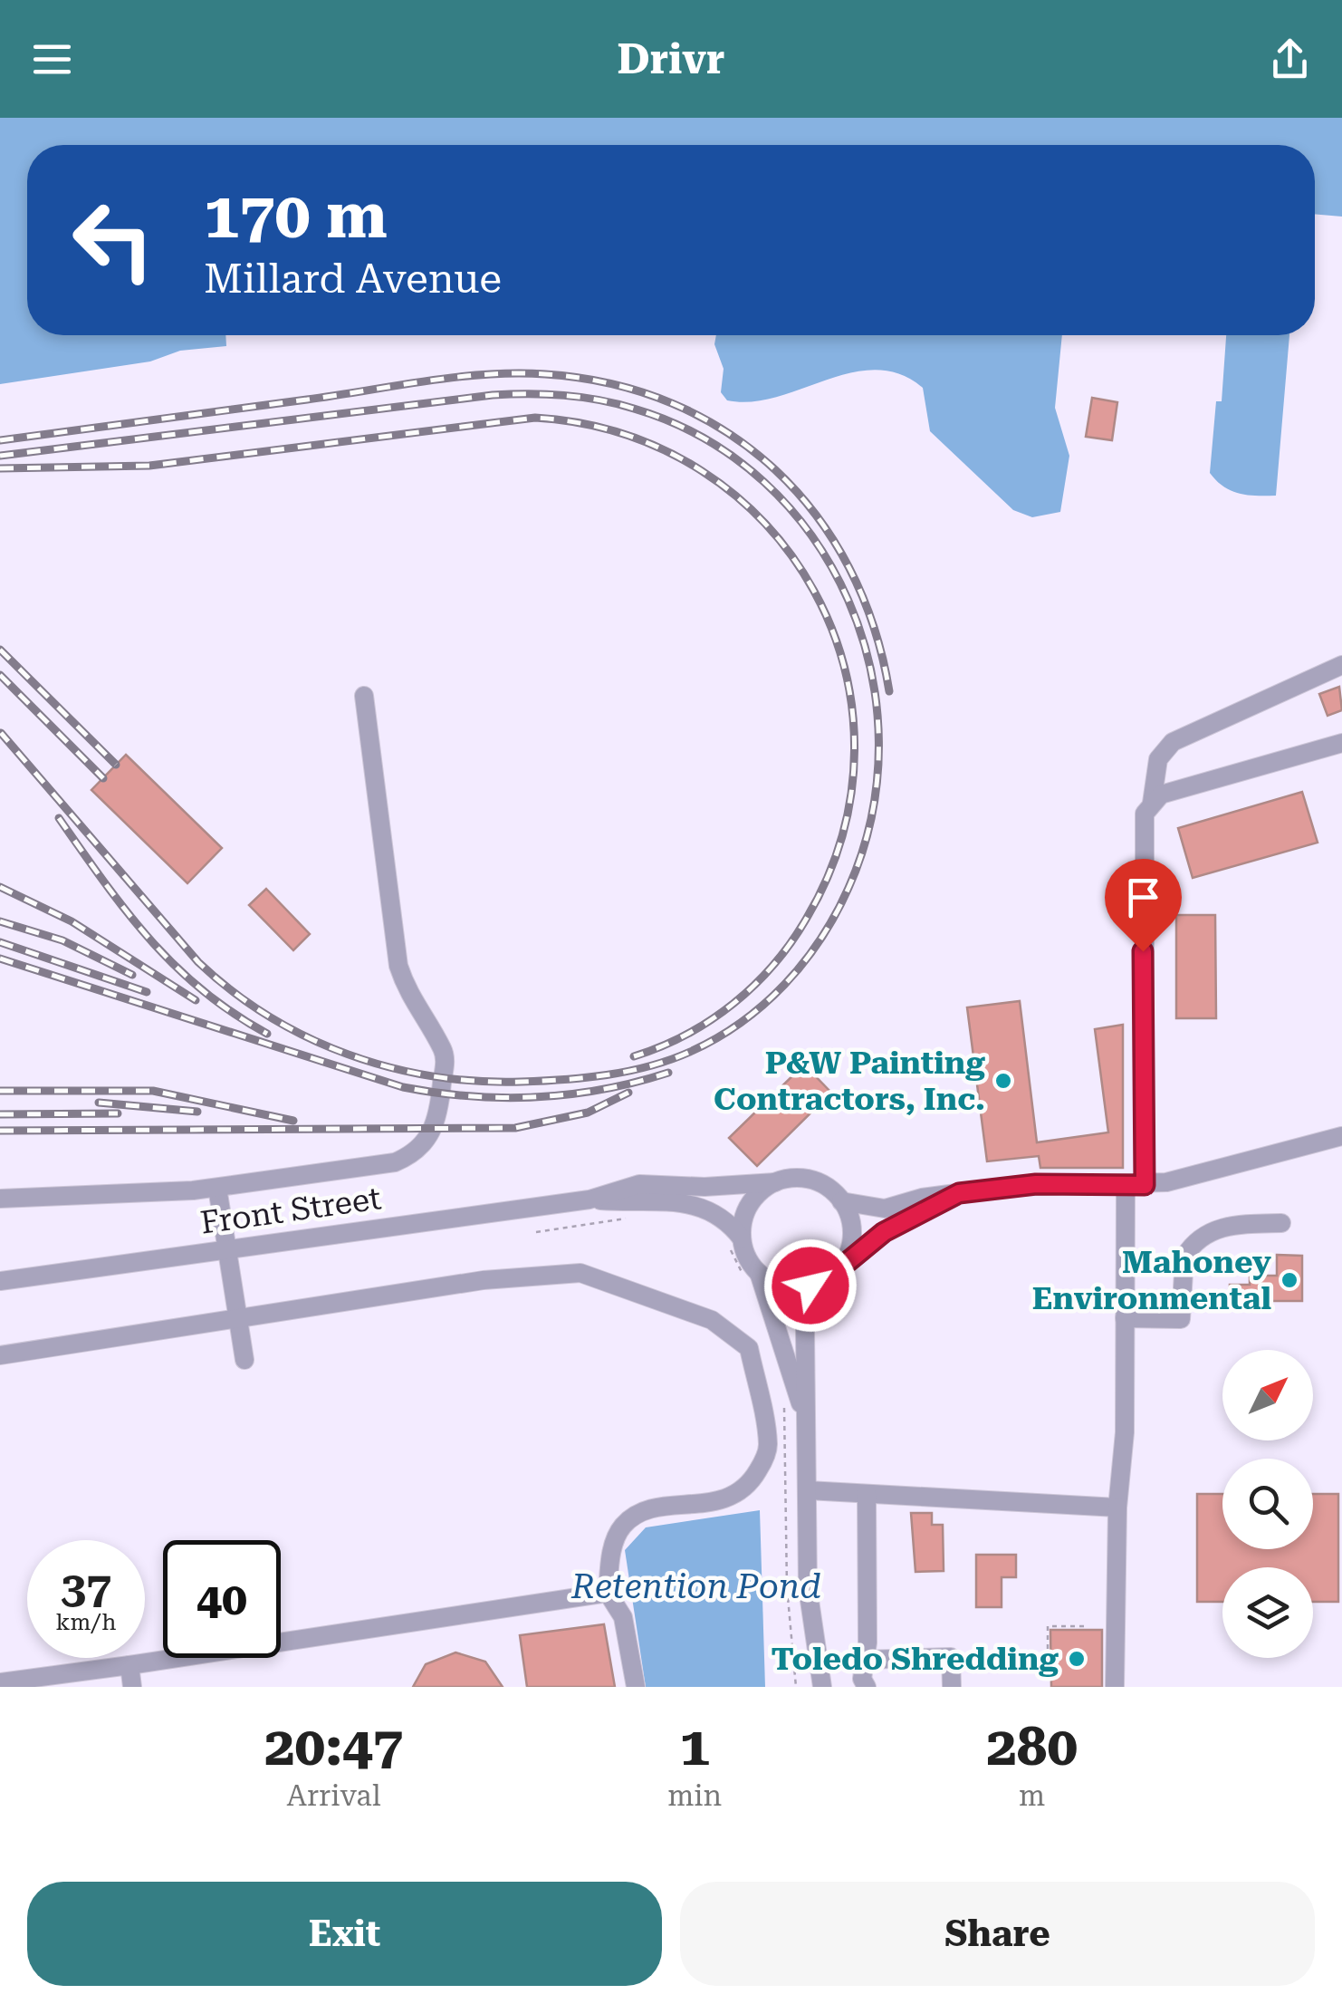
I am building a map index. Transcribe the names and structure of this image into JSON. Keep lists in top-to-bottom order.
{
  "streets": {
    "street": ["Front Street"]
  },
  "water": ["Retention Pond"],
  "places": ["P&W Painting Contractors, Inc.", "Mahoney Environmental", "Toledo Shredding"],
  "north": "top right",
  "page": {
    "header": "Drivr",
    "turn": ["170 m", "Millard Avenue"],
    "speed": "37 km/h",
    "limit": "40",
    "eta": [
      "20:47",
      "Arrival",
      "1",
      "min",
      "280",
      "m"
    ],
    "buttons": ["Exit", "Share"]
  }
}
